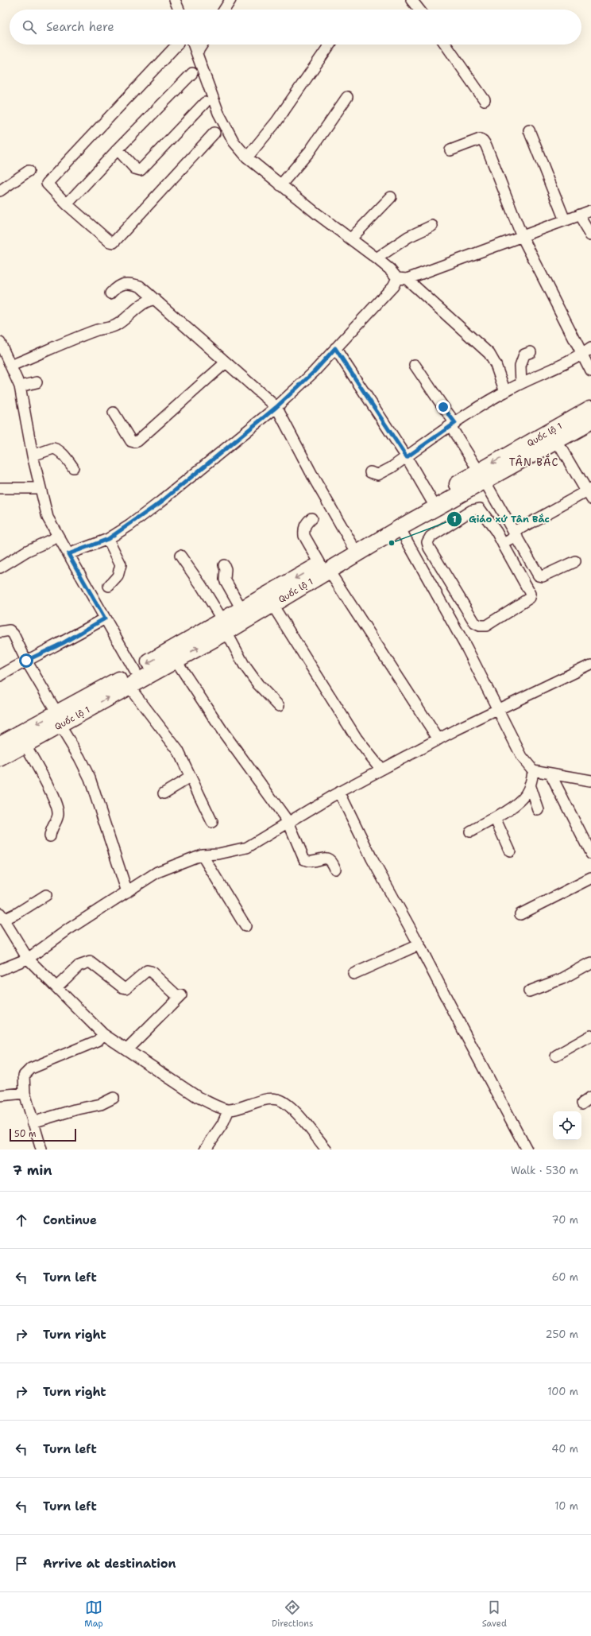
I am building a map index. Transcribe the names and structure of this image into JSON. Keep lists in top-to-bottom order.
{
  "streets": {
    "highway": ["Quốc lộ 1"]
  },
  "districts": ["TÂN BẮC"],
  "places": ["Giáo xứ Tân Bắc"],
  "scale_bar": "50 m",
  "page": {
    "search": "Search here",
    "scale": "50 m",
    "heading": ["7 min", "Walk · 530 m"],
    "list": [
      ["Continue", "70 m"],
      ["Turn left", "60 m"],
      ["Turn right", "250 m"],
      ["Turn right", "100 m"],
      ["Turn left", "40 m"],
      ["Turn left", "10 m"],
      "Arrive at destination"
    ],
    "nav": ["Map", "Directions", "Saved"]
  }
}
